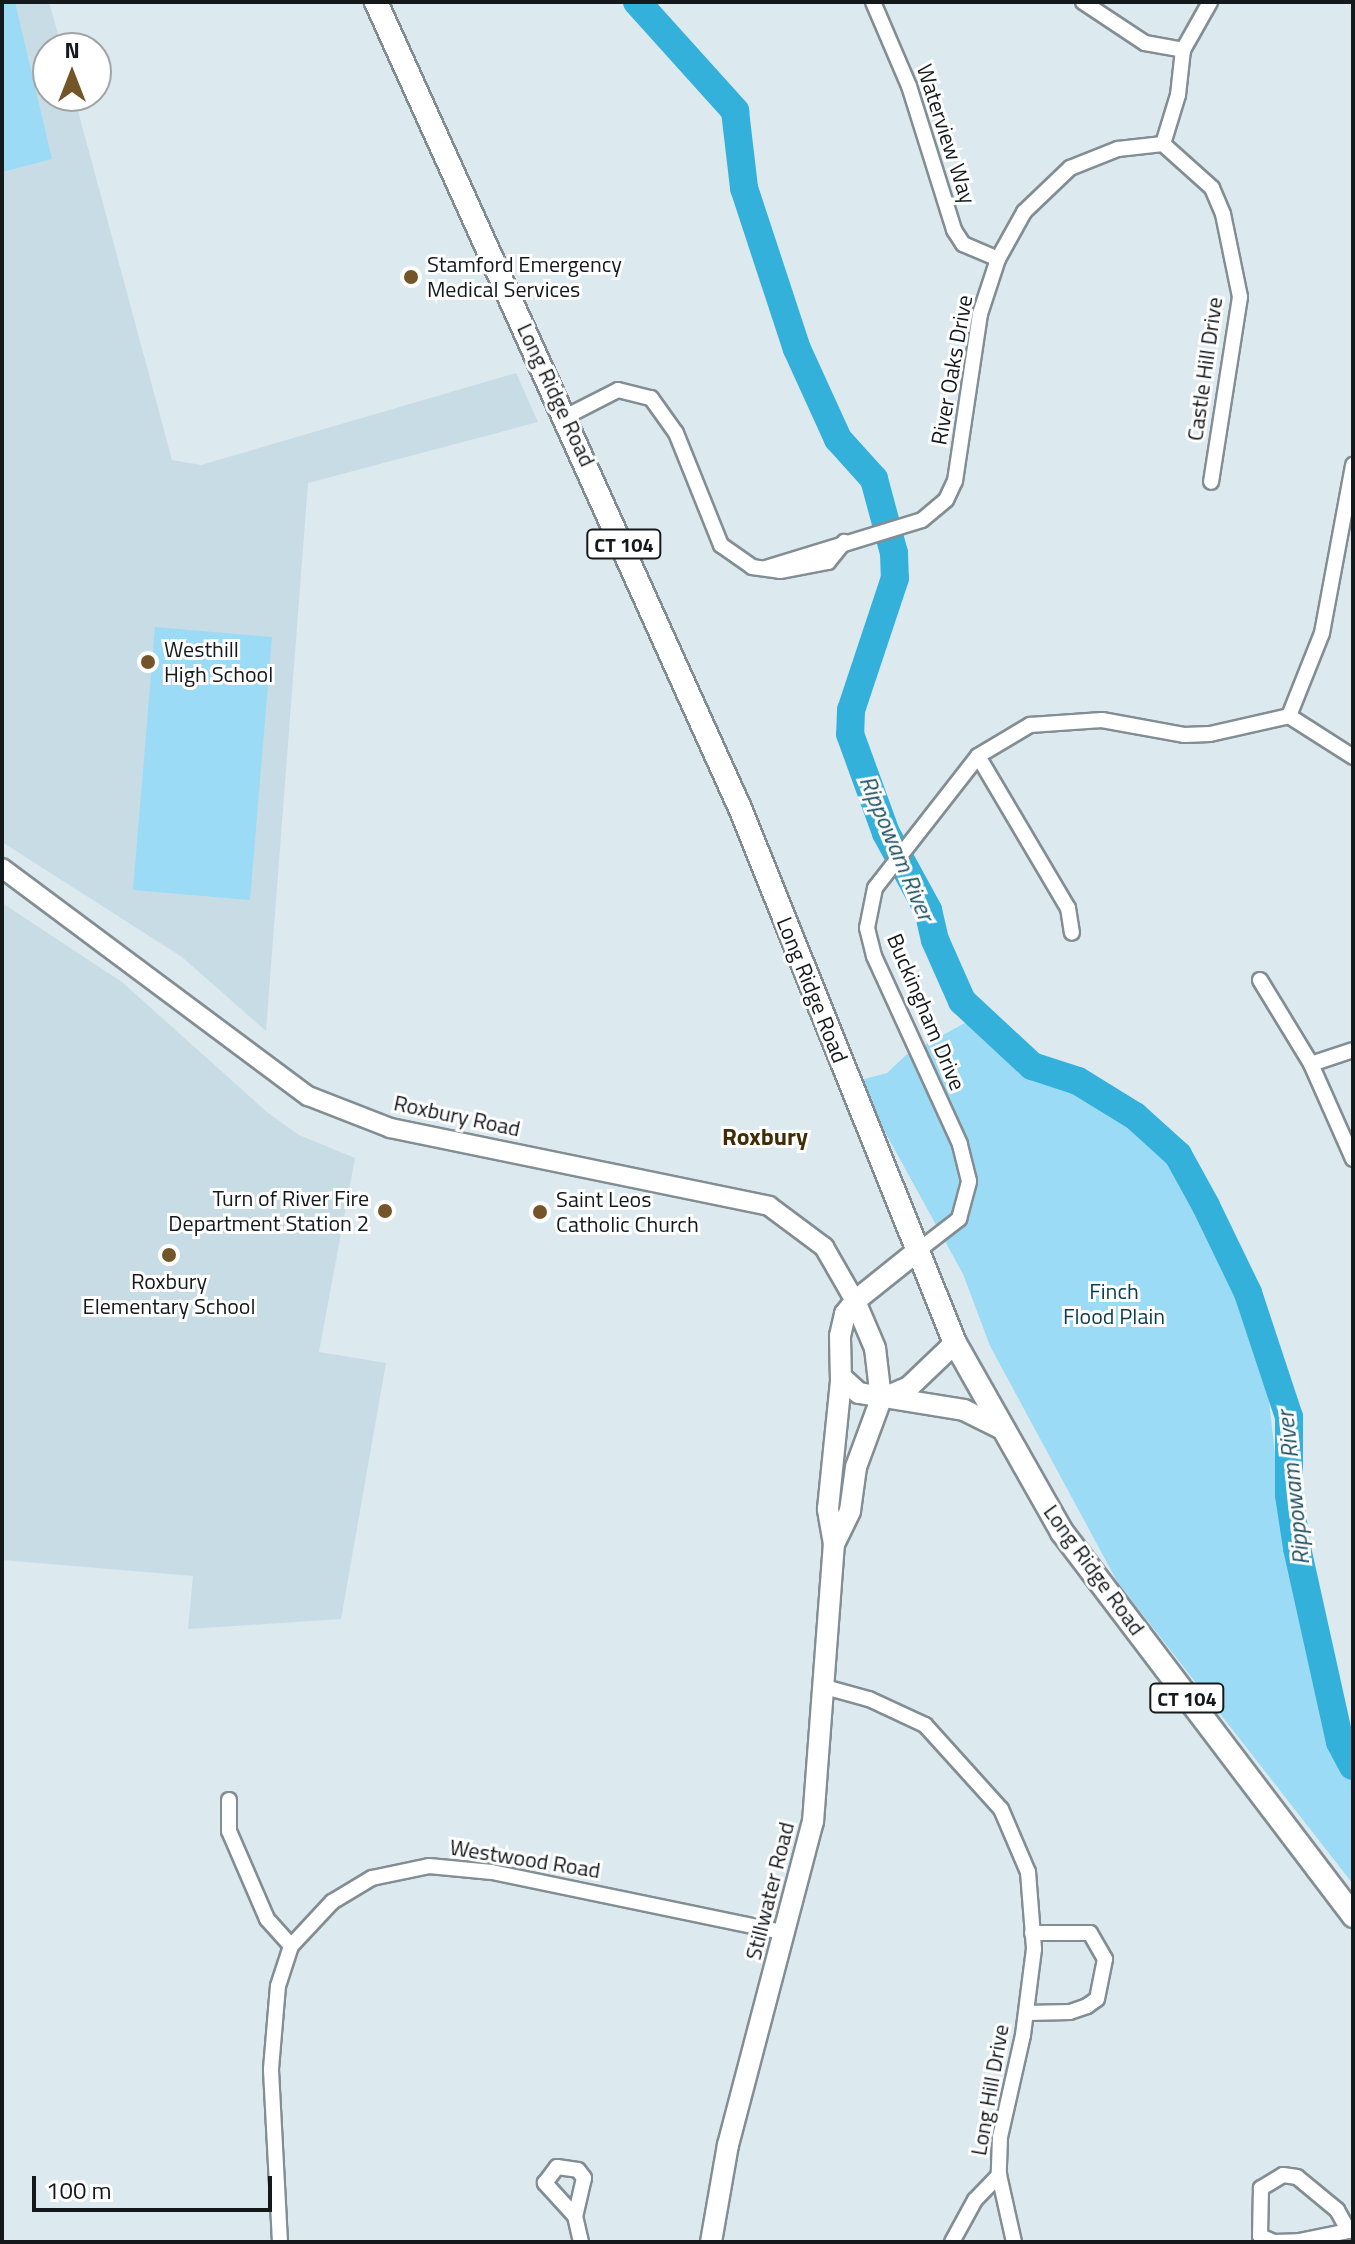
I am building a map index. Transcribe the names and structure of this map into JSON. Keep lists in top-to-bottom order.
{
  "streets": {
    "main road": ["Long Ridge Road", "CT 104", "Stillwater Road"],
    "street": [
      "Waterview Way",
      "Castle Hill Drive",
      "River Oaks Drive",
      "Buckingham Drive",
      "Roxbury Road",
      "Westwood Road",
      "Long Hill Drive"
    ]
  },
  "crossings": [
    ["Waterview Way", "River Oaks Drive"],
    ["Castle Hill Drive", "River Oaks Drive"],
    ["River Oaks Drive", "Long Ridge Road"],
    ["Long Ridge Road", "Buckingham Drive"],
    ["Roxbury Road", "Stillwater Road"],
    ["Westwood Road", "Stillwater Road"],
    ["Stillwater Road", "Long Hill Drive"]
  ],
  "districts": ["Roxbury"],
  "water": ["Rippowam River"],
  "parks": ["Finch Flood Plain"],
  "places": [
    "Stamford Emergency Medical Services",
    "Westhill High School",
    "Turn of River Fire Department Station 2",
    "Saint Leos Catholic Church",
    "Roxbury Elementary School"
  ],
  "scale_bar": "100 m",
  "north": "top"
}
